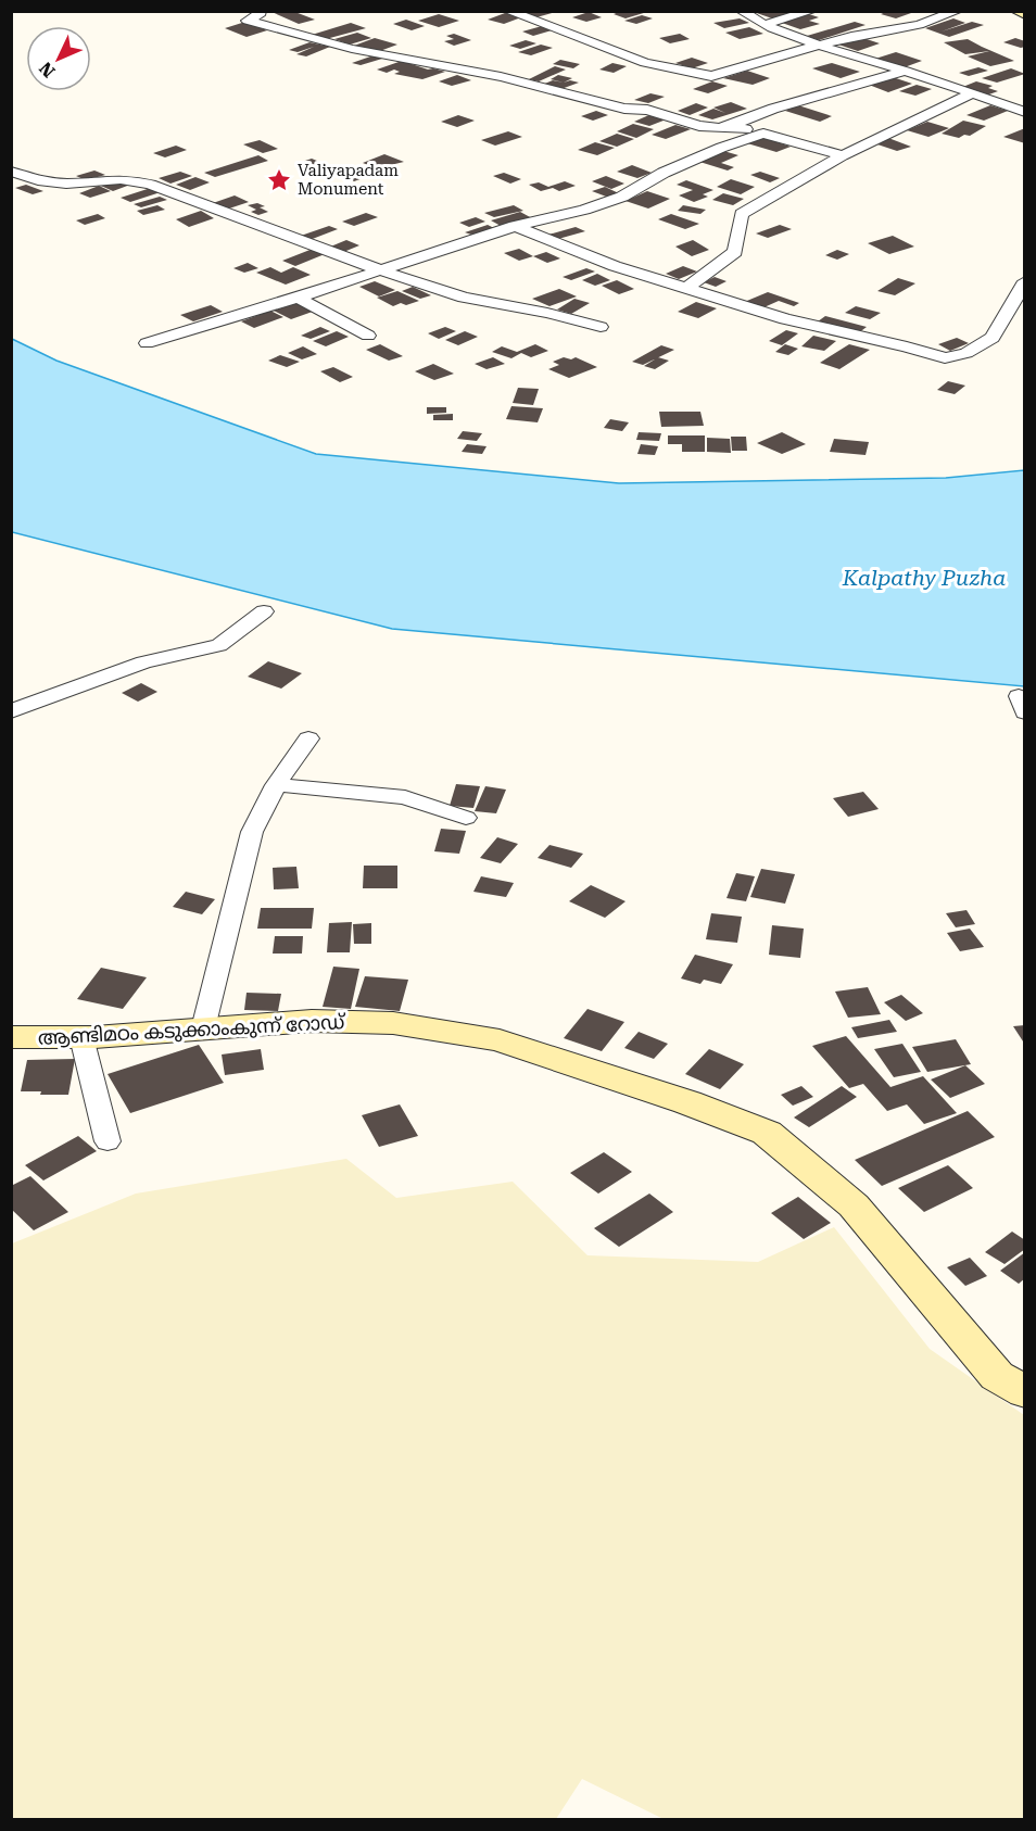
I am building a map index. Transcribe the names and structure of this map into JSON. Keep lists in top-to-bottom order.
{
  "streets": {
    "street": ["ആണ്ടിമഠം കടുക്കാംകുന്ന് റോഡ്"]
  },
  "water": ["Kalpathy Puzha"],
  "places": {
    "place": ["Valiyapadam Monument"]
  },
  "north": "bottom left"
}
